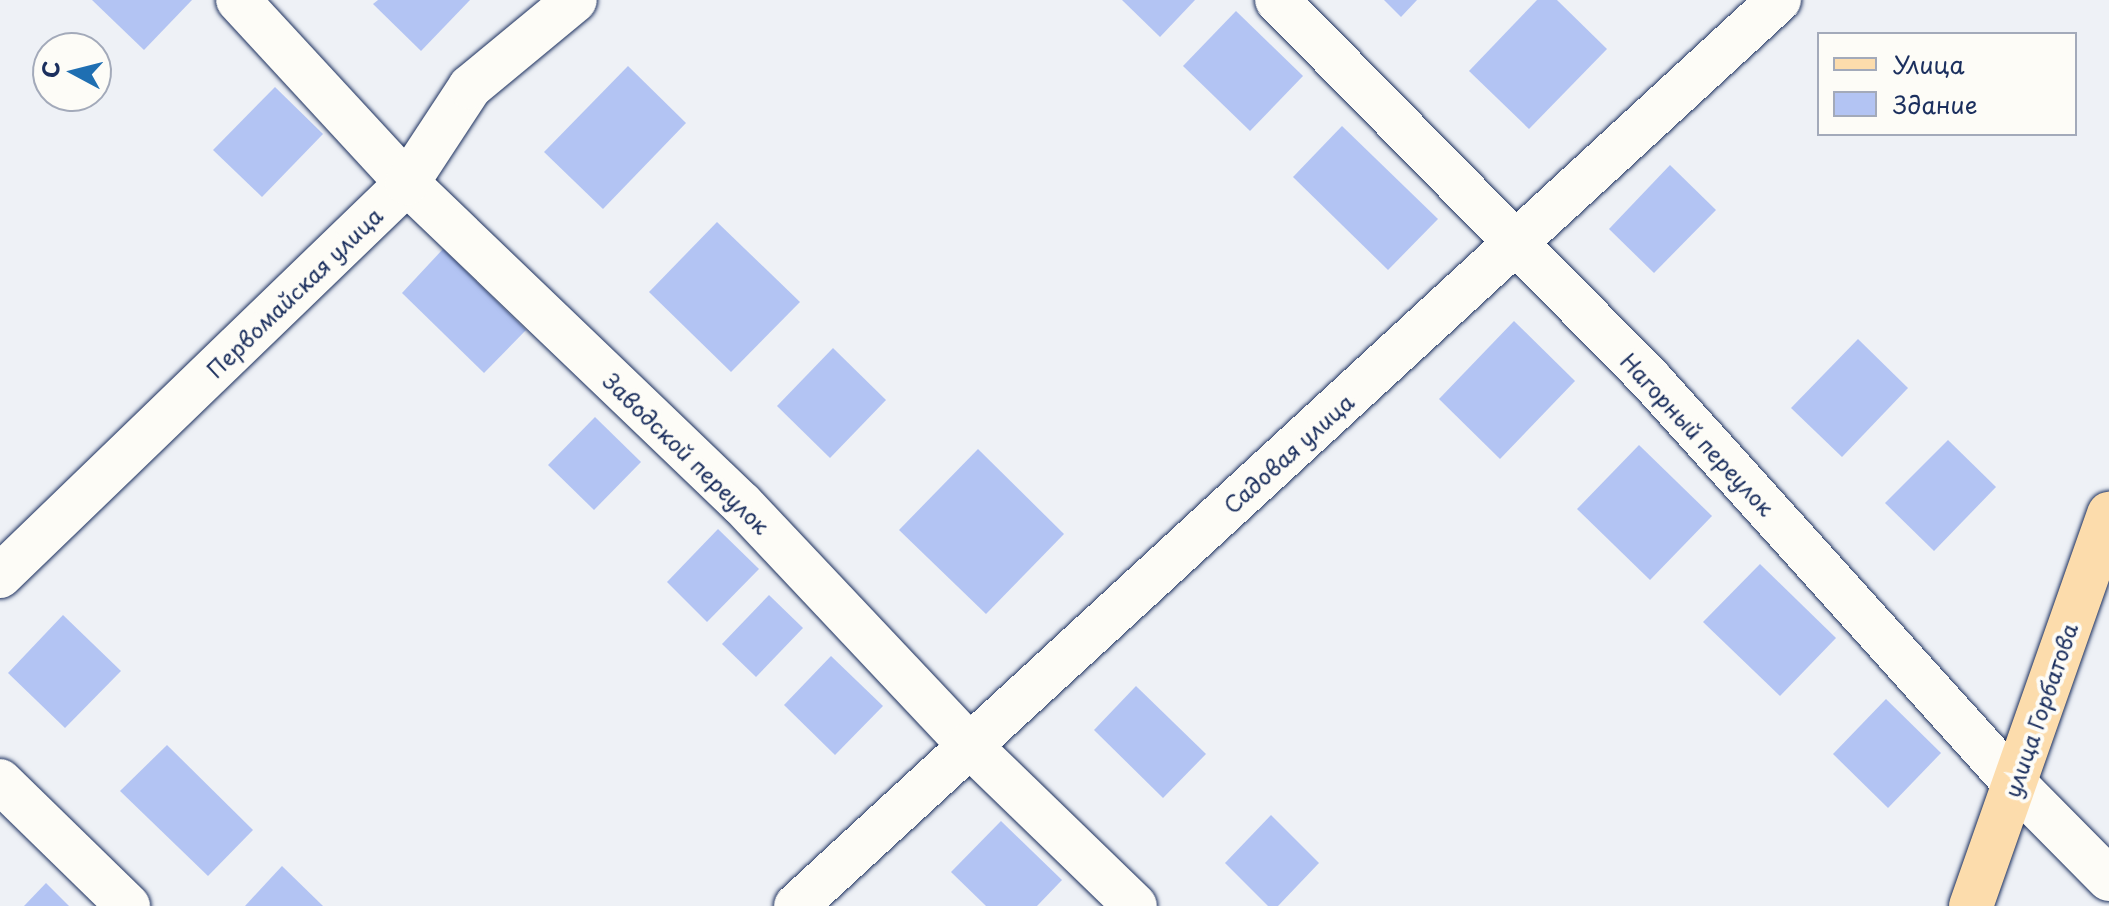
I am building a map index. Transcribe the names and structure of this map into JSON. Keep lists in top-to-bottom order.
{
  "streets": {
    "main road": ["улица Горбатова"],
    "street": [
      "Первомайская улица",
      "Нагорный переулок",
      "Заводской переулок",
      "Садовая улица"
    ]
  },
  "crossings": [
    ["Первомайская улица", "Заводской переулок"],
    ["Нагорный переулок", "Садовая улица"],
    ["Нагорный переулок", "улица Горбатова"],
    ["Заводской переулок", "Садовая улица"]
  ],
  "legend": ["Улица", "Здание"],
  "north": "left"
}
